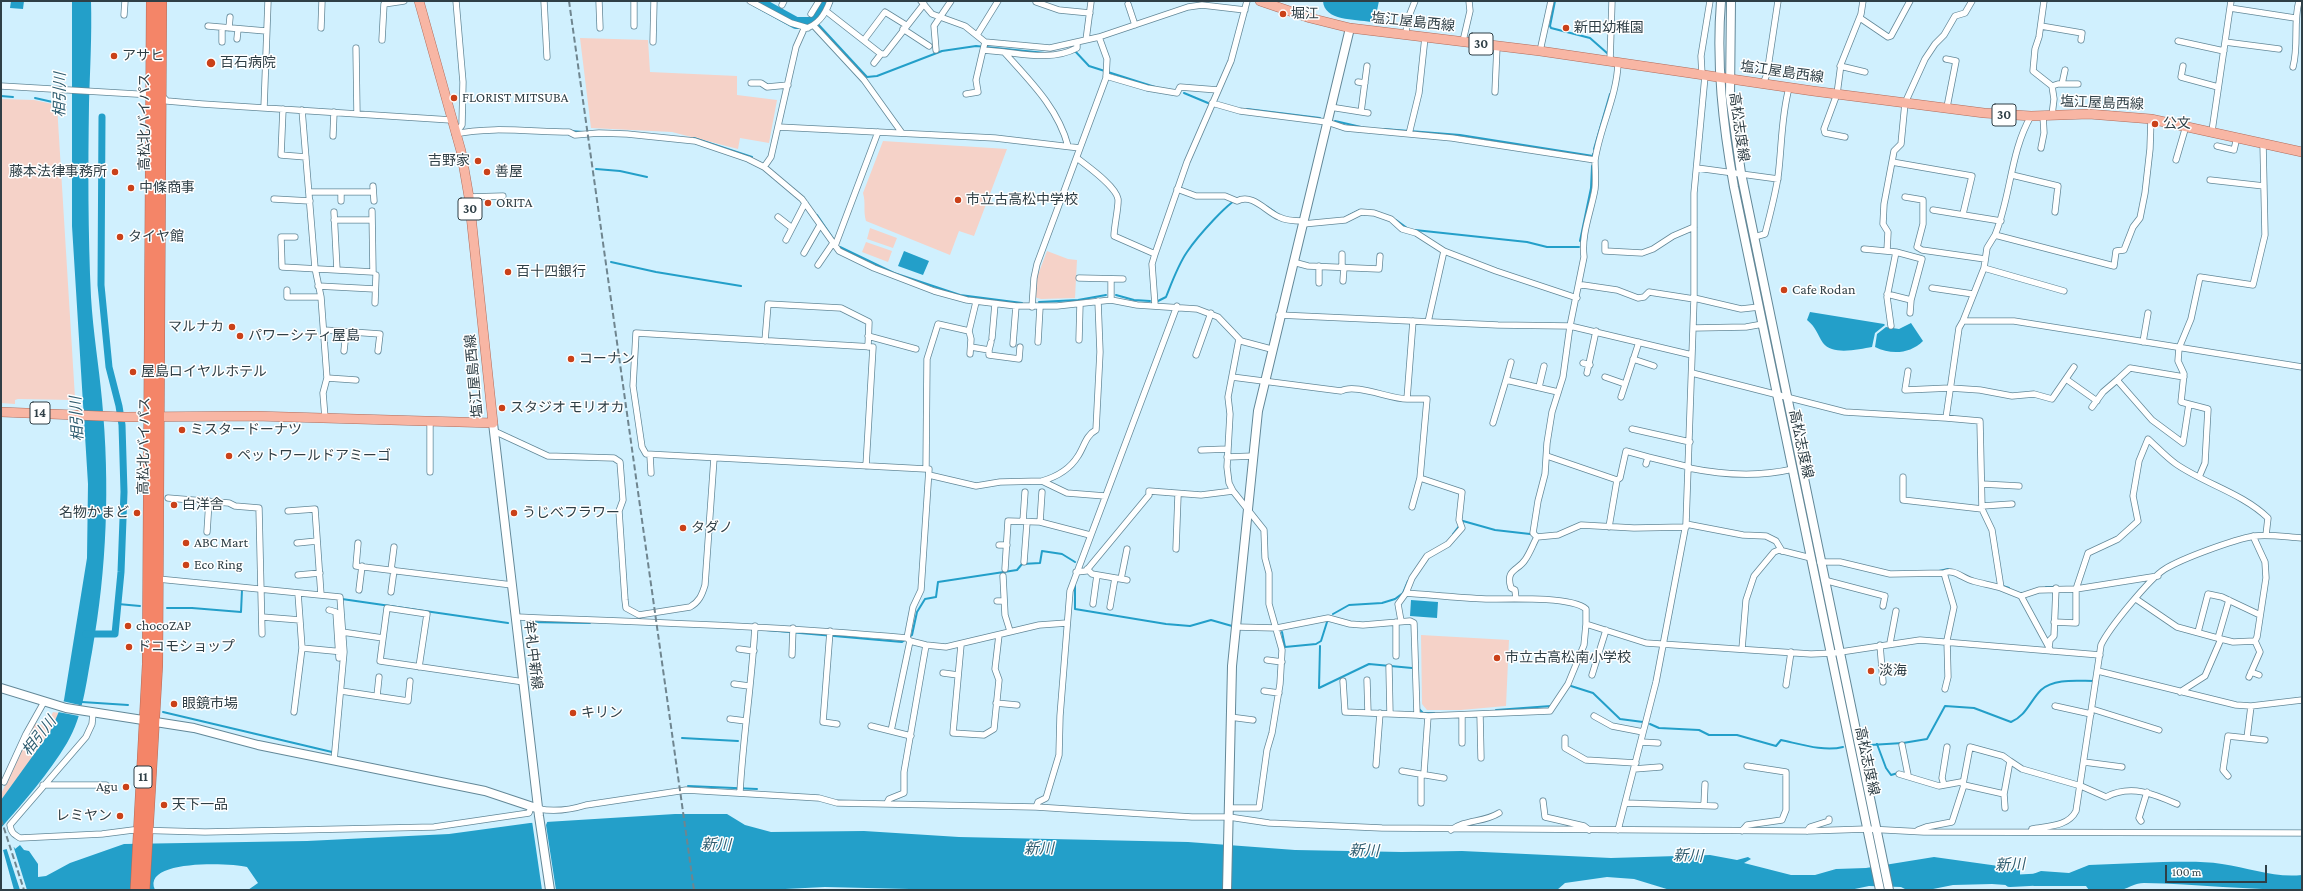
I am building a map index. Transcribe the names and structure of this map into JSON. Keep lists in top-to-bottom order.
{
  "streets": {
    "highway": ["高松北バイパス", "11"],
    "main road": [
      "塩江屋島西線",
      "30",
      "高松志度線",
      "14",
      "牟礼中新線"
    ]
  },
  "crossings": [
    ["塩江屋島西線", "高松北バイパス"],
    ["塩江屋島西線", "高松志度線"],
    ["塩江屋島西線", "14"],
    ["塩江屋島西線", "牟礼中新線"],
    ["高松北バイパス", "14"]
  ],
  "water": ["相引川", "新川"],
  "places": [
    "堀江",
    "新田幼稚園",
    "アサヒ",
    "百石病院",
    "FLORIST MITSUBA",
    "公文",
    "吉野家",
    "藤本法律事務所",
    "善屋",
    "中條商事",
    "市立古高松中学校",
    "ORITA",
    "タイヤ館",
    "百十四銀行",
    "Cafe Rodan",
    "マルナカ",
    "パワーシティ屋島",
    "コーナン",
    "屋島ロイヤルホテル",
    "スタジオ モリオカ",
    "ミスタードーナツ",
    "ペットワールドアミーゴ",
    "白洋舎",
    "名物かまど",
    "うじべフラワー",
    "タダノ",
    "ABC Mart",
    "Eco Ring",
    "chocoZAP",
    "ドコモショップ",
    "市立古高松南小学校",
    "淡海",
    "眼鏡市場",
    "キリン",
    "Agu",
    "天下一品",
    "レミヤン"
  ],
  "scale_bar": "100 m"
}
